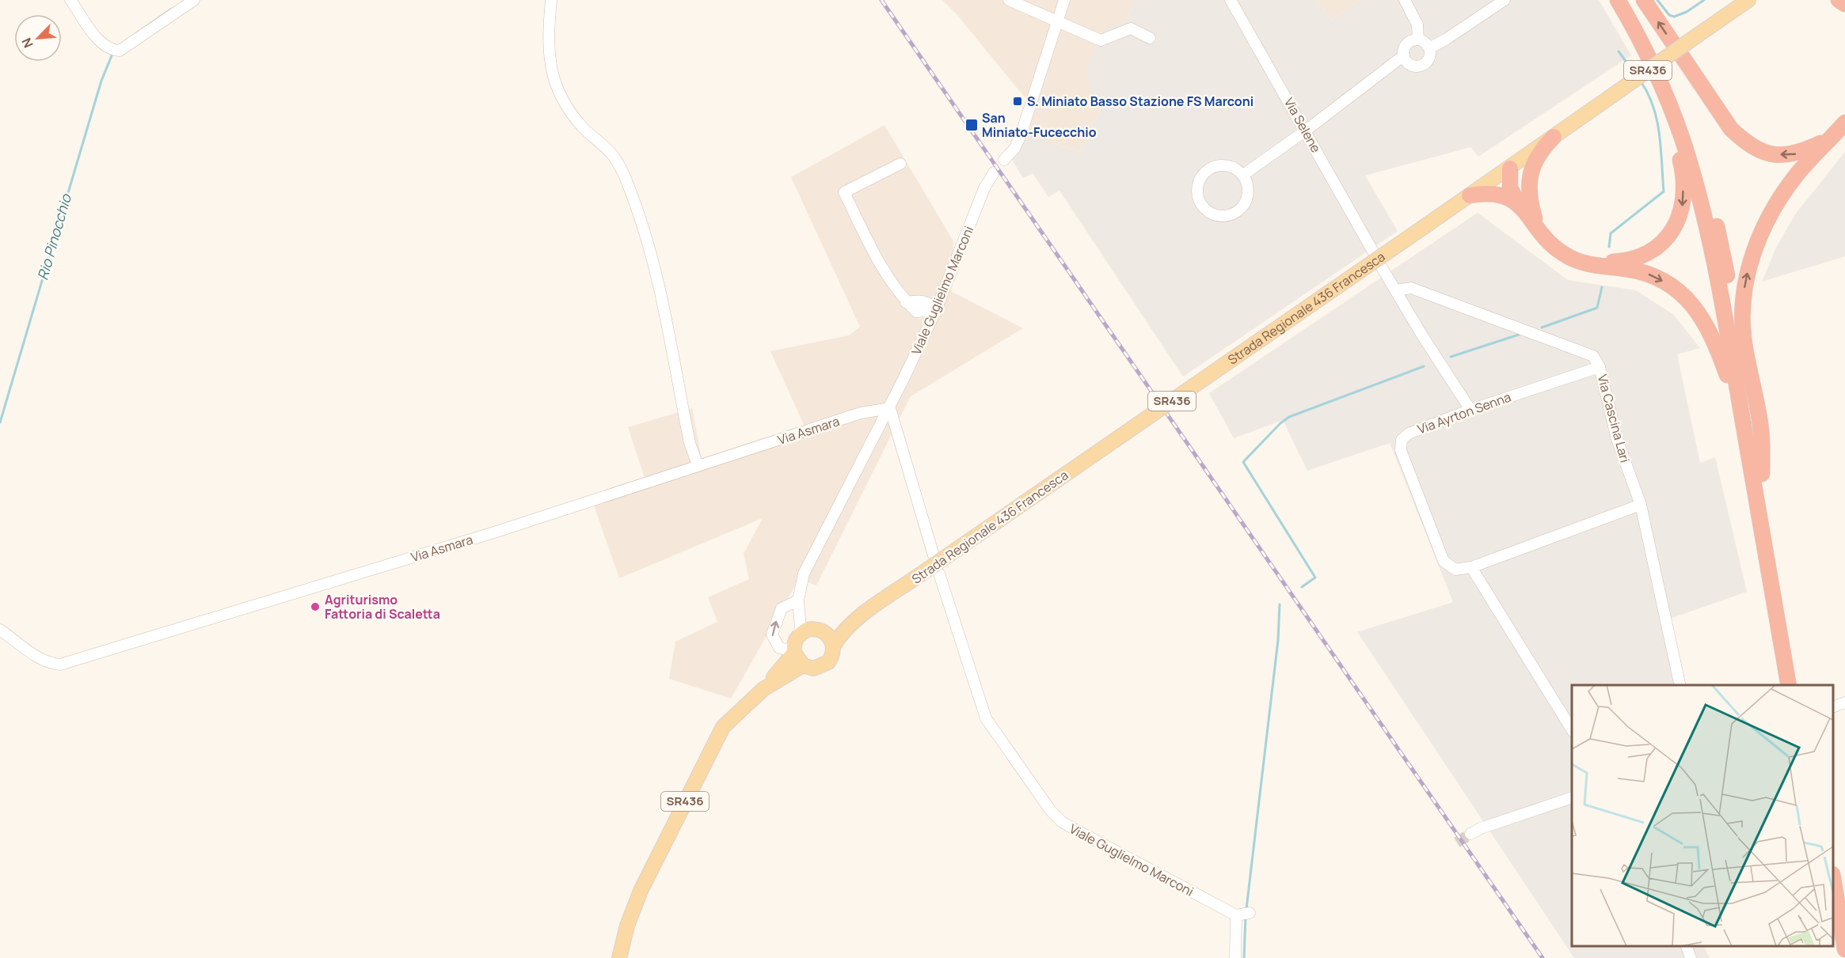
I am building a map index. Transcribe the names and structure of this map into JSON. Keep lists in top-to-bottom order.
{
  "streets": {
    "main road": ["SR436", "Strada Regionale 436 Francesca"],
    "street": [
      "Via Selene",
      "Viale Guglielmo Marconi",
      "Via Ayrton Senna",
      "Via Cascina Lari",
      "Via Asmara"
    ]
  },
  "crossings": [
    ["Viale Guglielmo Marconi", "Strada Regionale 436 Francesca"],
    ["Viale Guglielmo Marconi", "Via Asmara"],
    ["Via Ayrton Senna", "Via Cascina Lari"]
  ],
  "water": ["Rio Pinocchio"],
  "places": {
    "transit": ["S. Miniato Basso Stazione FS Marconi", "San Miniato-Fucecchio"],
    "other": ["Agriturismo Fattoria di Scaletta"]
  },
  "north": "bottom left"
}
